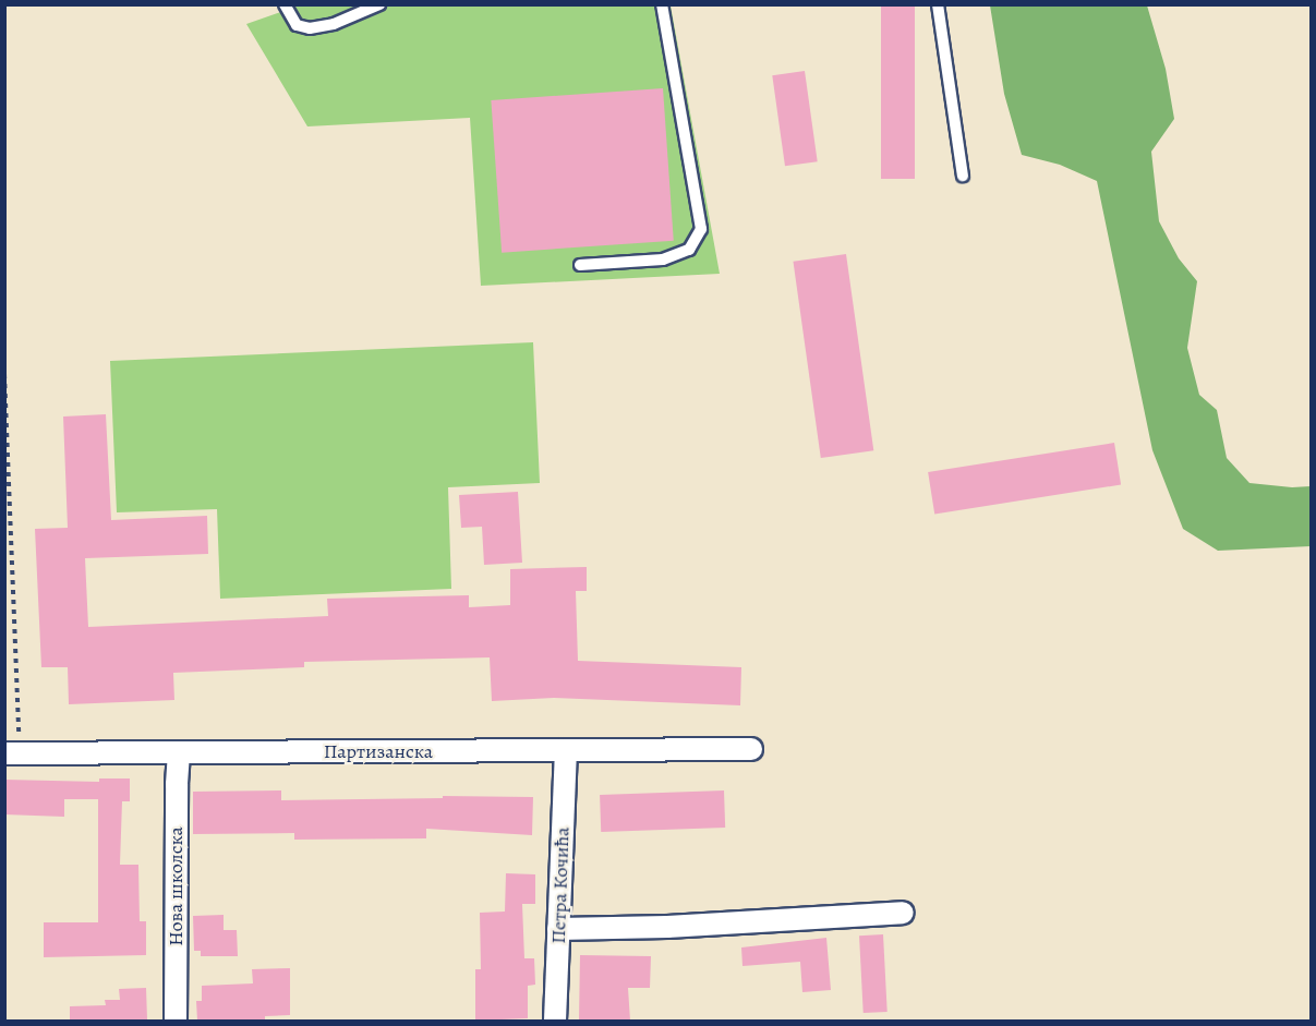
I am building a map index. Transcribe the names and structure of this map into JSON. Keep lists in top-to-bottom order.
{
  "streets": {
    "street": ["Партизанска", "Петра Кочића", "Нова школска"]
  },
  "crossings": [
    ["Партизанска", "Петра Кочића"],
    ["Партизанска", "Нова школска"]
  ]
}
